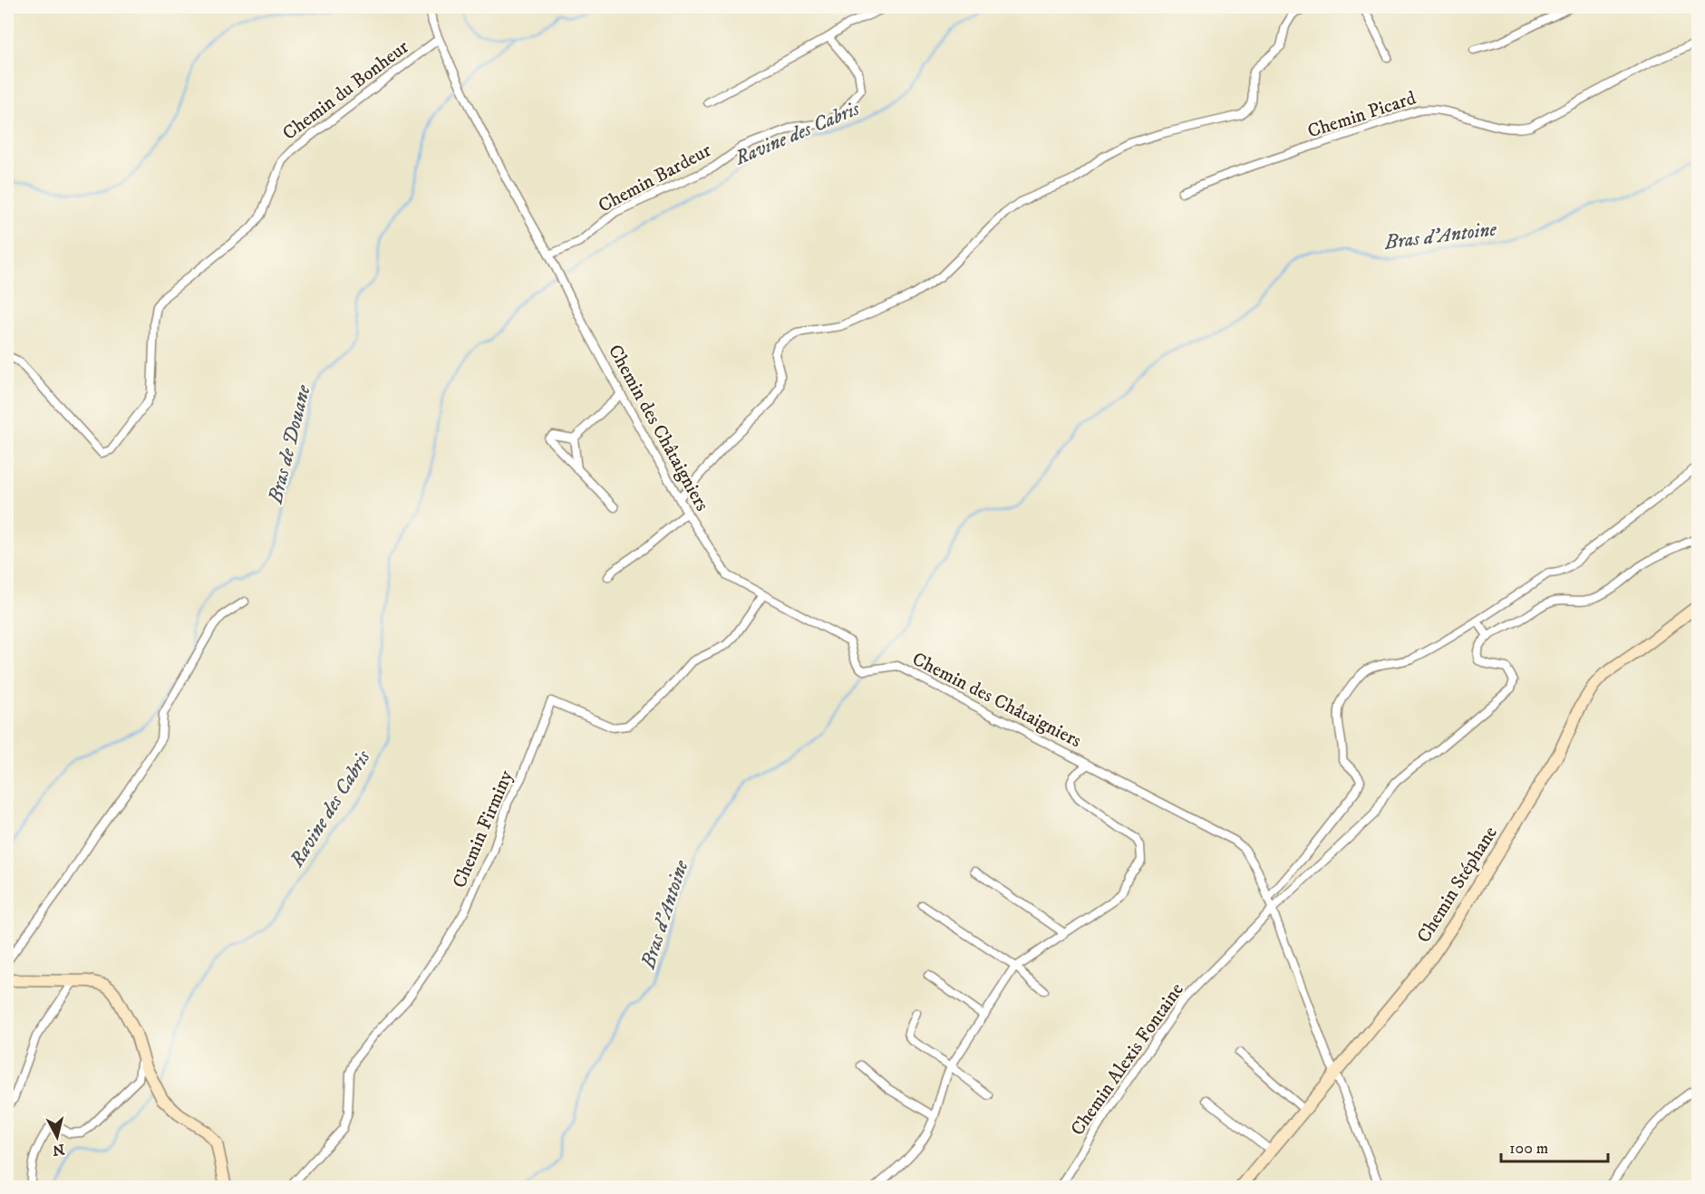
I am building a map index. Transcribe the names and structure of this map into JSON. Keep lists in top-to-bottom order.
{
  "streets": {
    "main road": ["Chemin Stéphane"],
    "street": [
      "Chemin du Bonheur",
      "Chemin Picard",
      "Chemin Bardeur",
      "Chemin des Châtaigniers",
      "Chemin Firminy",
      "Chemin Alexis Fontaine"
    ]
  },
  "crossings": [
    ["Chemin du Bonheur", "Chemin des Châtaigniers"],
    ["Chemin Bardeur", "Chemin des Châtaigniers"],
    ["Chemin des Châtaigniers", "Chemin Firminy"],
    ["Chemin des Châtaigniers", "Chemin Stéphane"],
    ["Chemin des Châtaigniers", "Chemin Alexis Fontaine"]
  ],
  "water": ["Ravine des Cabris", "Bras d'Antoine", "Bras de Douane"],
  "scale_bar": "100 m",
  "north": "bottom"
}
